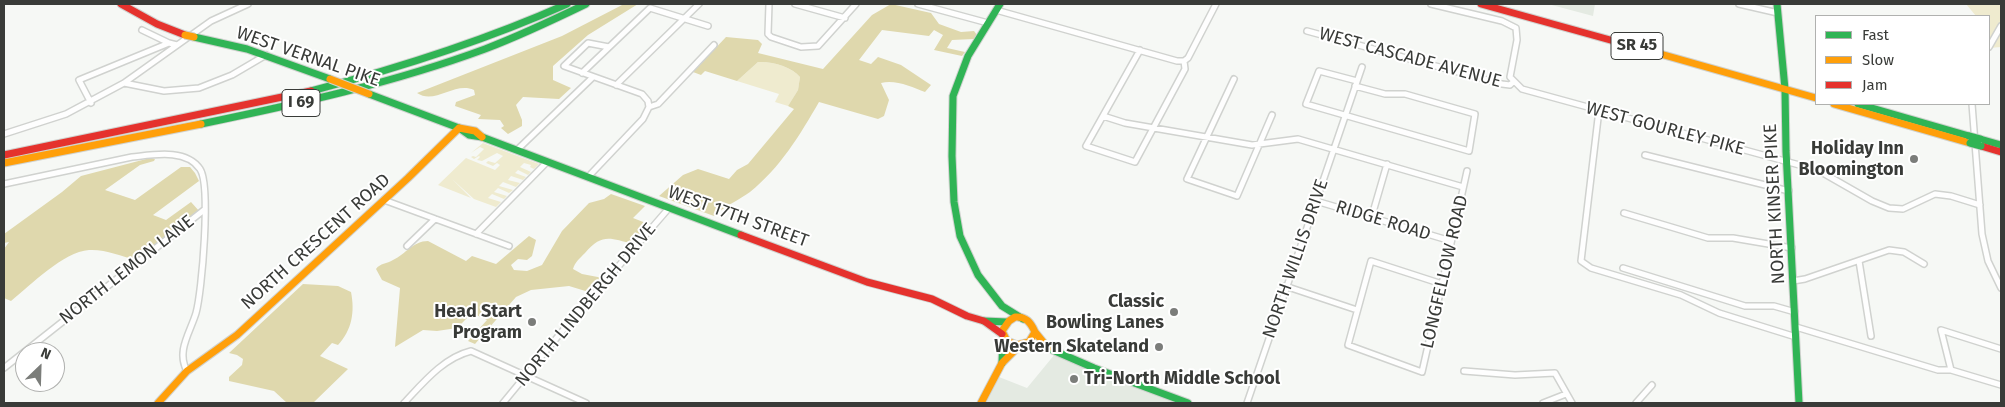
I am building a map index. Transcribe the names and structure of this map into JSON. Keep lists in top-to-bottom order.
{
  "streets": {
    "main road": [
      "SR 45",
      "WEST VERNAL PIKE",
      "I 69",
      "NORTH KINSER PIKE",
      "WEST 17TH STREET",
      "NORTH CRESCENT ROAD"
    ],
    "street": [
      "WEST CASCADE AVENUE",
      "WEST GOURLEY PIKE",
      "RIDGE ROAD",
      "NORTH WILLIS DRIVE",
      "NORTH LEMON LANE",
      "LONGFELLOW ROAD",
      "NORTH LINDBERGH DRIVE"
    ]
  },
  "crossings": [
    ["SR 45", "NORTH KINSER PIKE"],
    ["WEST VERNAL PIKE", "WEST 17TH STREET"],
    ["WEST VERNAL PIKE", "NORTH CRESCENT ROAD"],
    ["WEST CASCADE AVENUE", "WEST GOURLEY PIKE"],
    ["WEST GOURLEY PIKE", "NORTH KINSER PIKE"],
    ["WEST 17TH STREET", "NORTH CRESCENT ROAD"],
    ["WEST 17TH STREET", "NORTH LINDBERGH DRIVE"],
    ["RIDGE ROAD", "NORTH WILLIS DRIVE"],
    ["RIDGE ROAD", "LONGFELLOW ROAD"]
  ],
  "places": [
    "Holiday Inn Bloomington",
    "Classic Bowling Lanes",
    "Head Start Program",
    "Western Skateland",
    "Tri-North Middle School"
  ],
  "legend": ["Fast", "Slow", "Jam"],
  "north": "top right"
}
